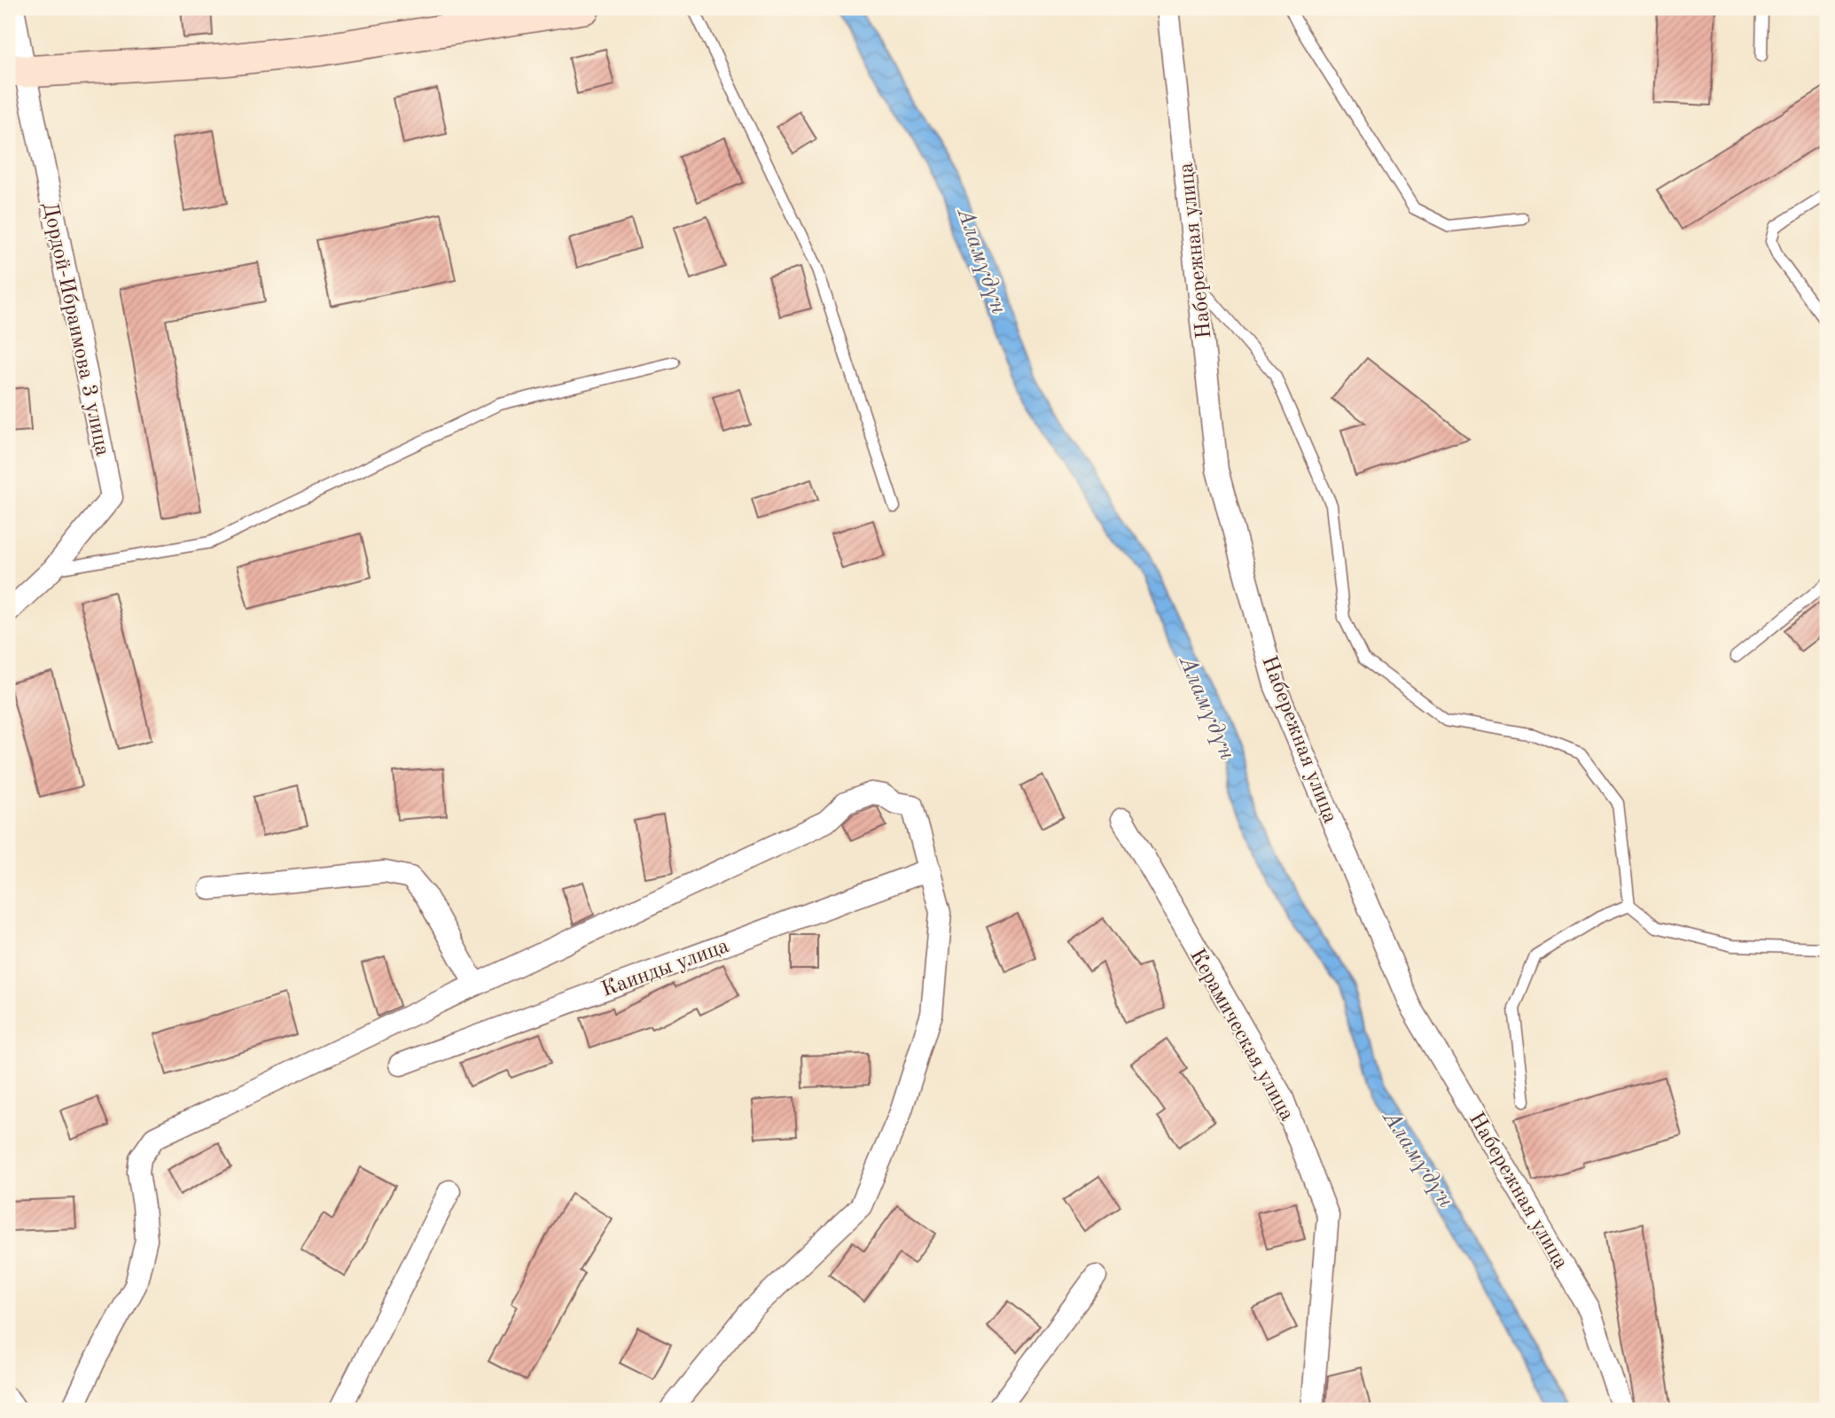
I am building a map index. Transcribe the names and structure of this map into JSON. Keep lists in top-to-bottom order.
{
  "streets": {
    "street": [
      "Набережная улица",
      "Дордой-Ибраимова 3 улица",
      "Каинды улица",
      "Керамическая улица"
    ]
  },
  "water": ["Аламүдүн"]
}
